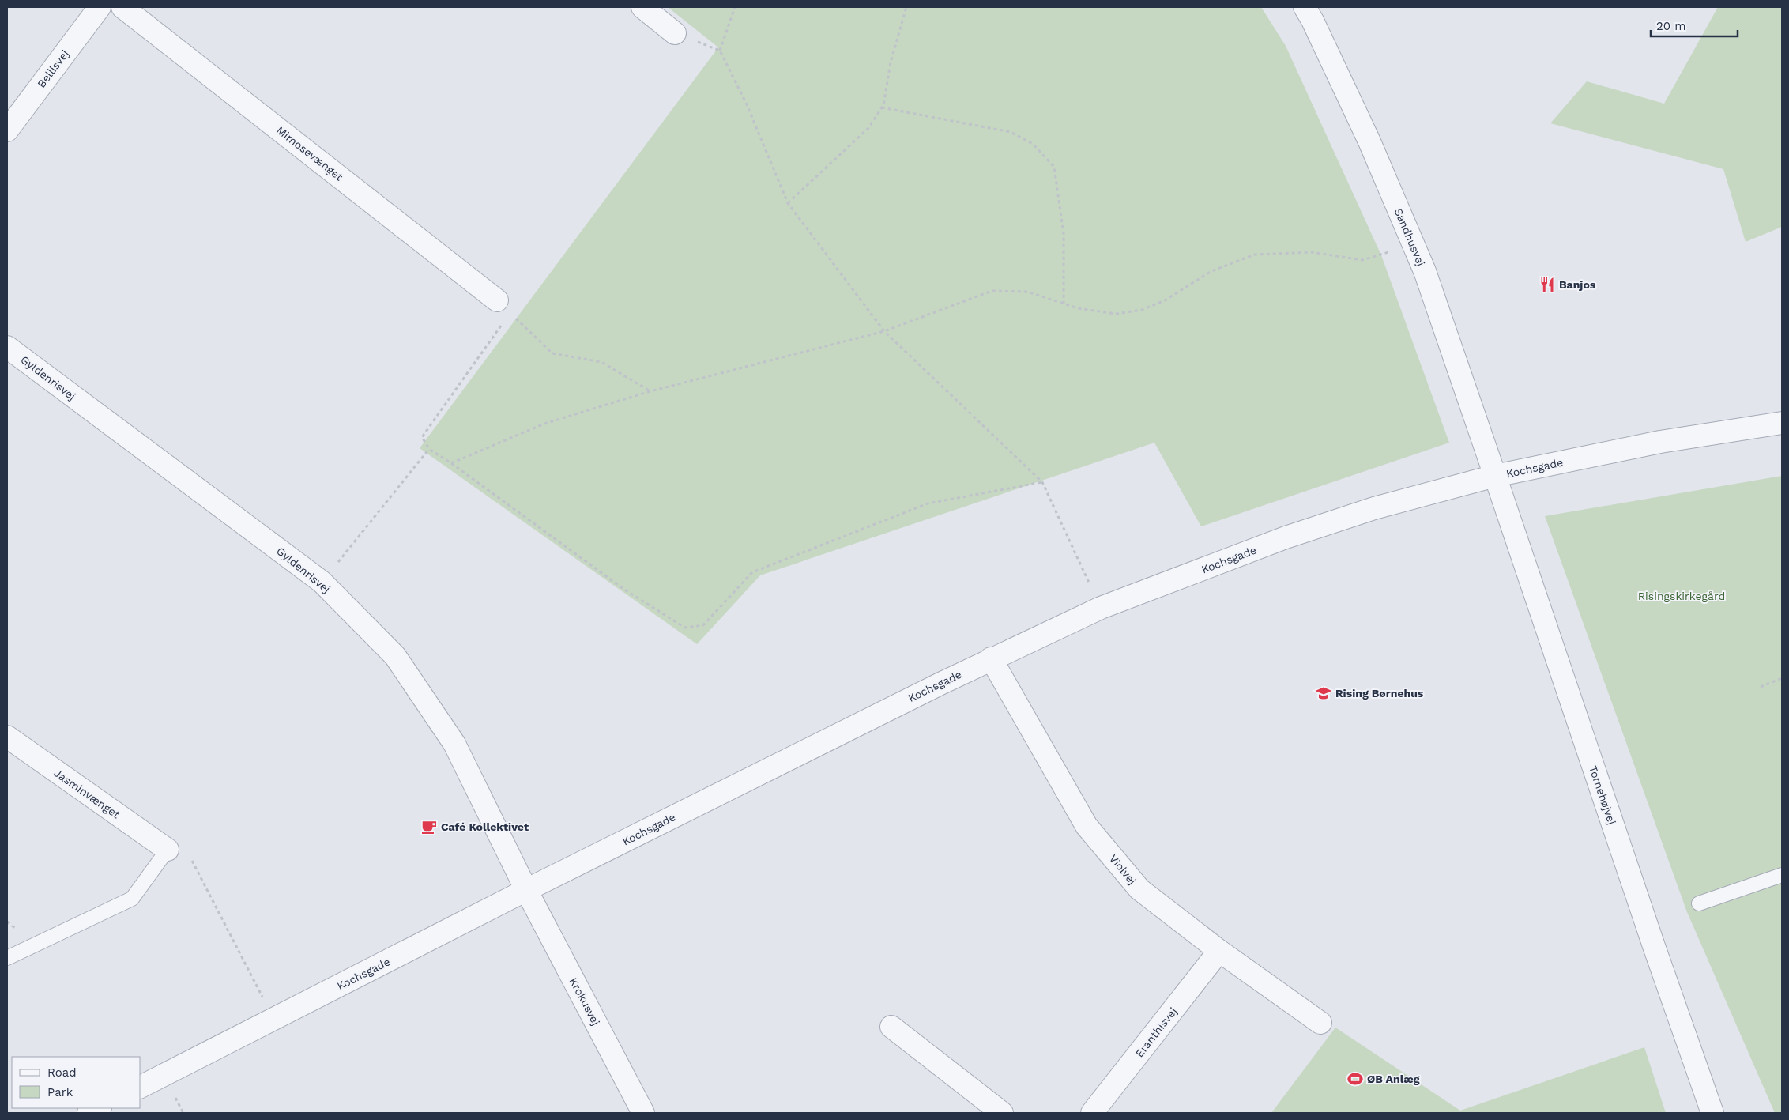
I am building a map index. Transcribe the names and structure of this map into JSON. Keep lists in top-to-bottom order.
{
  "streets": {
    "street": [
      "Bellisvej",
      "Mimosevænget",
      "Sandhusvej",
      "Gyldenrisvej",
      "Kochsgade",
      "Jasminvænget",
      "Tornehøjvej",
      "Violvej",
      "Krokusvej",
      "Eranthisvej"
    ]
  },
  "crossings": [
    ["Sandhusvej", "Kochsgade"],
    ["Sandhusvej", "Tornehøjvej"],
    ["Gyldenrisvej", "Kochsgade"],
    ["Gyldenrisvej", "Krokusvej"],
    ["Kochsgade", "Tornehøjvej"],
    ["Kochsgade", "Violvej"],
    ["Kochsgade", "Krokusvej"],
    ["Violvej", "Eranthisvej"]
  ],
  "parks": ["Risingskirkegård"],
  "places": {
    "restaurant": ["Banjos"],
    "school or university": ["Rising Børnehus"],
    "cafe": ["Café Kollektivet"],
    "sports": ["ØB Anlæg"]
  },
  "legend": ["Road", "Park"],
  "scale_bar": "20 m"
}
